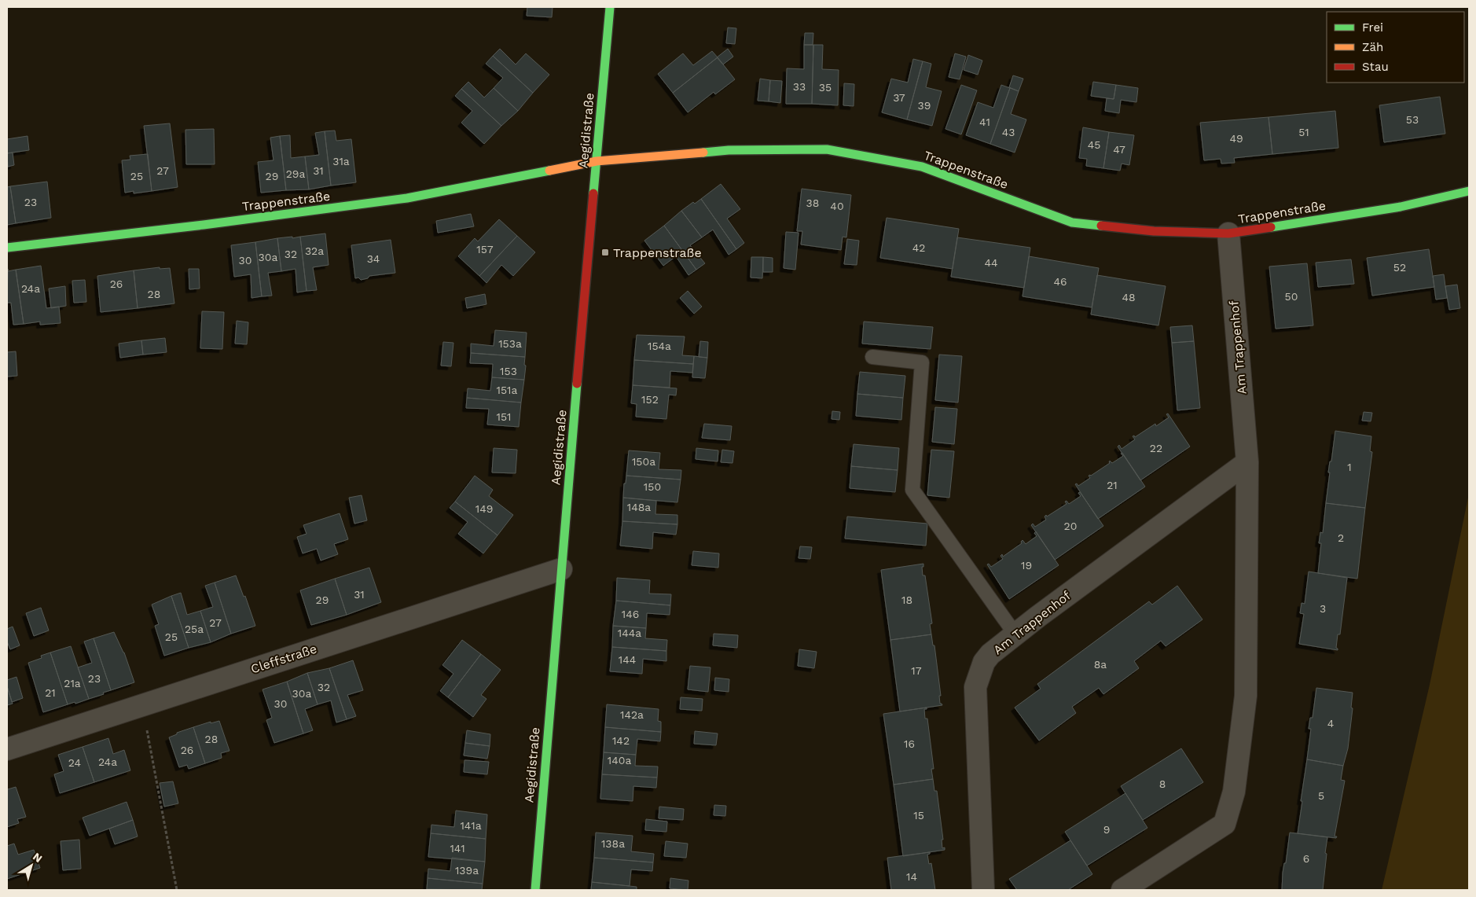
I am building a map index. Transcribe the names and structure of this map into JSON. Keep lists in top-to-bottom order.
{
  "streets": {
    "street": [
      "Aegidistraße",
      "Trappenstraße",
      "Am Trappenhof",
      "Cleffstraße"
    ]
  },
  "crossings": [
    ["Aegidistraße", "Trappenstraße"],
    ["Aegidistraße", "Cleffstraße"],
    ["Trappenstraße", "Am Trappenhof"]
  ],
  "places": {
    "transit": ["Trappenstraße"]
  },
  "house_numbers": [
    "33",
    "35",
    "37",
    "39",
    "53",
    "41",
    "43",
    "51",
    "49",
    "45",
    "47",
    "31a",
    "27",
    "31",
    "29a",
    "25",
    "29",
    "23",
    "38",
    "40",
    "42",
    "157",
    "32a",
    "32",
    "30a",
    "34",
    "30",
    "44",
    "52",
    "46",
    "26",
    "24a",
    "28",
    "50",
    "48",
    "153a",
    "154a",
    "153",
    "151a",
    "152",
    "151",
    "22",
    "150a",
    "1",
    "21",
    "150",
    "148a",
    "149",
    "20",
    "2",
    "19",
    "31",
    "29",
    "18",
    "3",
    "146",
    "27",
    "25a",
    "144a",
    "25",
    "144",
    "8a",
    "17",
    "23",
    "21a",
    "32",
    "21",
    "30a",
    "30",
    "142a",
    "4",
    "28",
    "142",
    "16",
    "26",
    "140a",
    "24a",
    "24",
    "8",
    "5",
    "15",
    "141a",
    "9",
    "138a",
    "141",
    "6",
    "139a",
    "14"
  ],
  "legend": ["Frei", "Zäh", "Stau"],
  "north": "top right"
}
